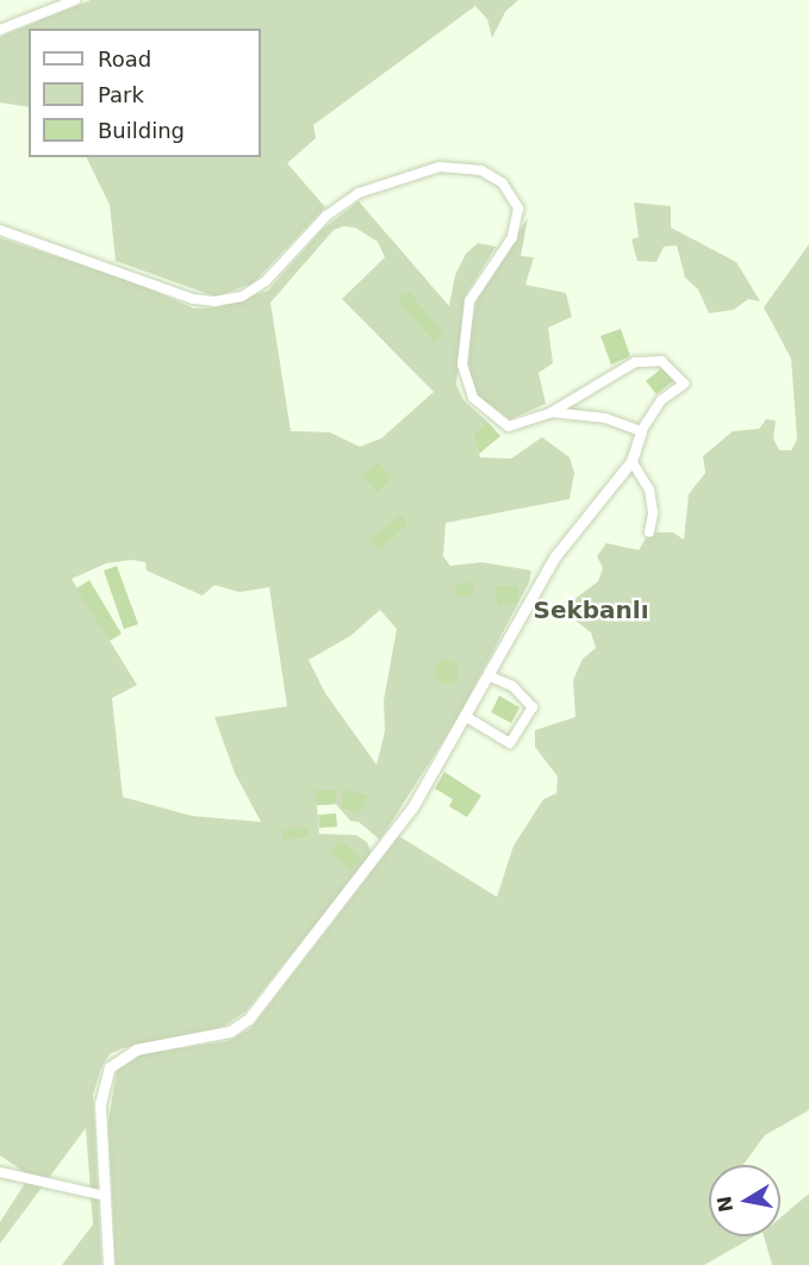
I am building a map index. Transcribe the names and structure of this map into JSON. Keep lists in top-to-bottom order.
{
  "districts": ["Sekbanlı"],
  "legend": ["Road", "Park", "Building"],
  "north": "left"
}
